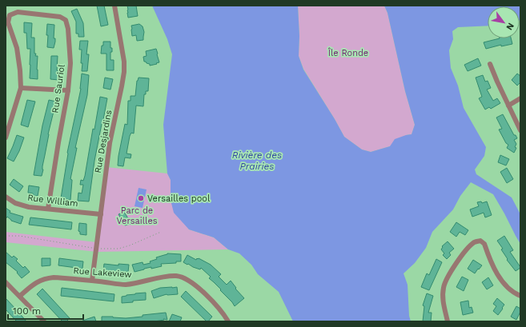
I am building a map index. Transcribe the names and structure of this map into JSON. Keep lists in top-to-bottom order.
{
  "streets": {
    "street": [
      "Rue Sauriol",
      "Rue Desjardins",
      "Rue William",
      "Rue Lakeview"
    ]
  },
  "crossings": [
    ["Rue Sauriol", "Rue William"],
    ["Rue Desjardins", "Rue William"],
    ["Rue Desjardins", "Rue Lakeview"]
  ],
  "water": ["Rivière des Prairies"],
  "parks": ["Île Ronde", "Parc de Versailles"],
  "places": ["Versailles pool"],
  "scale_bar": "100 m",
  "north": "bottom right"
}
